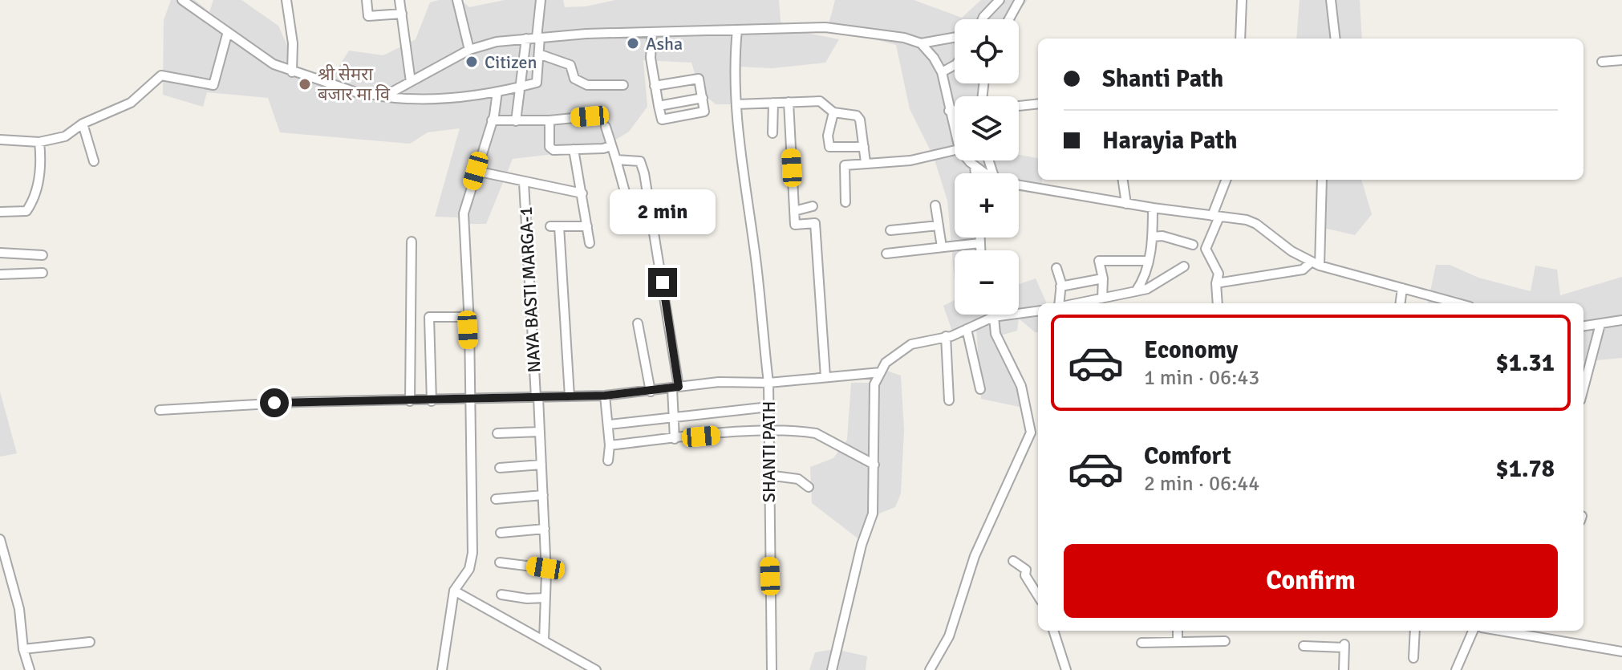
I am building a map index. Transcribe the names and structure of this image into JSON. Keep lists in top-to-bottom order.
{
  "streets": {
    "street": ["NAYA BASTI MARGA-1", "SHANTI PATH"]
  },
  "crossings": [
    ["NAYA BASTI MARGA-1", "SHANTI PATH"]
  ],
  "places": ["Asha", "Citizen", "श्री सेमरा बजार मा वि"],
  "page": {
    "map_buttons": ["+", "−"],
    "banner": ["Shanti Path", "Harayia Path"],
    "bubble": "2 min",
    "list": [
      {
        "name": "Economy",
        "note": "1 min · 06:43",
        "value": "$1.31"
      },
      {
        "name": "Comfort",
        "note": "2 min · 06:44",
        "value": "$1.78"
      }
    ],
    "buttons": "Confirm"
  }
}
